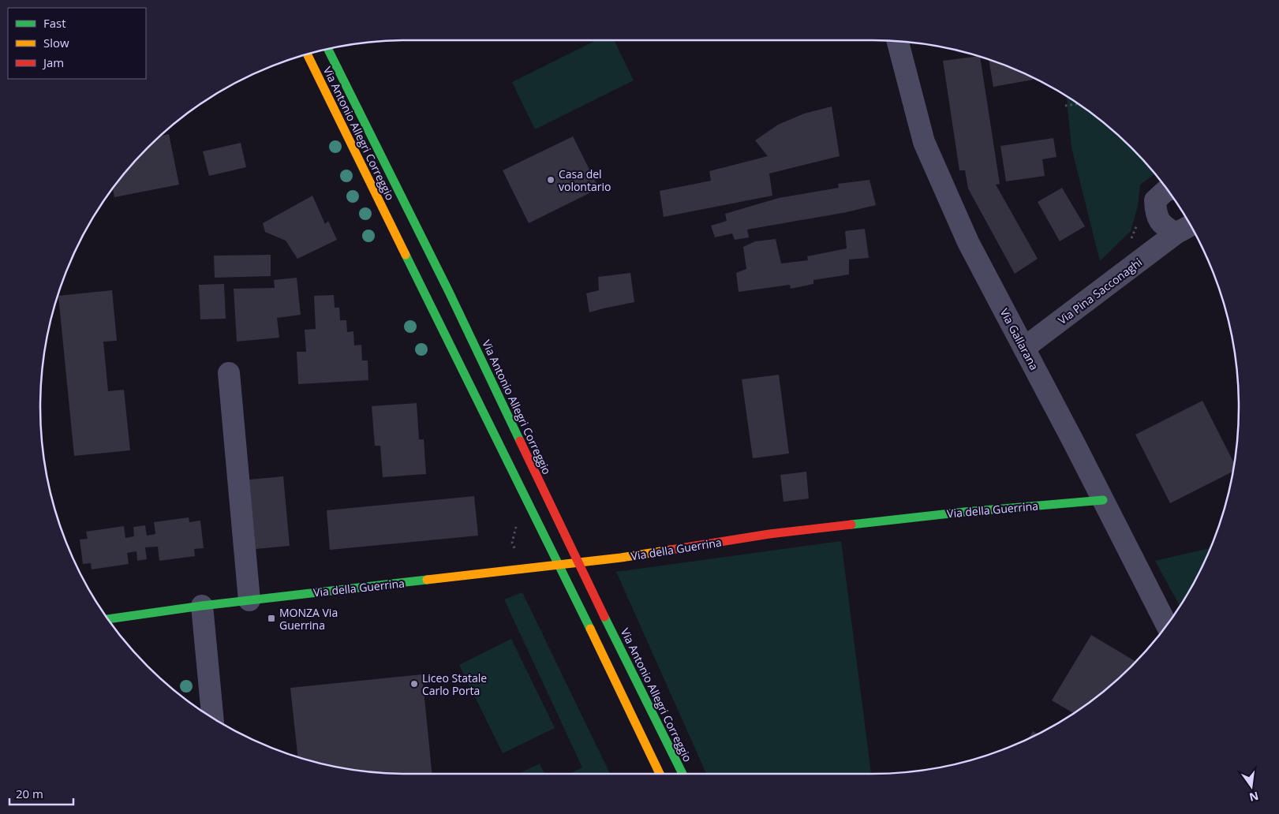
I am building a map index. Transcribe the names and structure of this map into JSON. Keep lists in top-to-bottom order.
{
  "streets": {
    "street": [
      "Via Antonio Allegri Correggio",
      "Via Pina Sacconaghi",
      "Via Gallarana",
      "Via della Guerrina"
    ]
  },
  "crossings": [
    ["Via Antonio Allegri Correggio", "Via della Guerrina"],
    ["Via Pina Sacconaghi", "Via Gallarana"],
    ["Via Gallarana", "Via della Guerrina"]
  ],
  "places": {
    "other": ["Casa del volontario", "Liceo Statale Carlo Porta"],
    "transit": ["MONZA Via Guerrina"]
  },
  "legend": ["Fast", "Slow", "Jam"],
  "scale_bar": "20 m",
  "north": "bottom"
}
